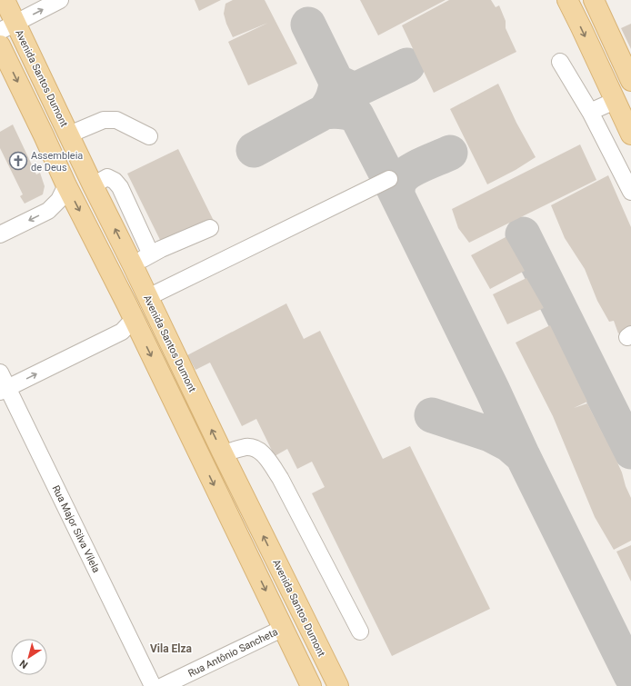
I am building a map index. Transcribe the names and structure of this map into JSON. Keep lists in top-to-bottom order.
{
  "streets": {
    "main road": ["Avenida Santos Dumont"],
    "street": ["Rua Major Silva Vilela", "Rua Antônio Sancheta"]
  },
  "districts": ["Vila Elza"],
  "places": {
    "church": ["Assembleia de Deus"]
  },
  "north": "bottom left"
}
